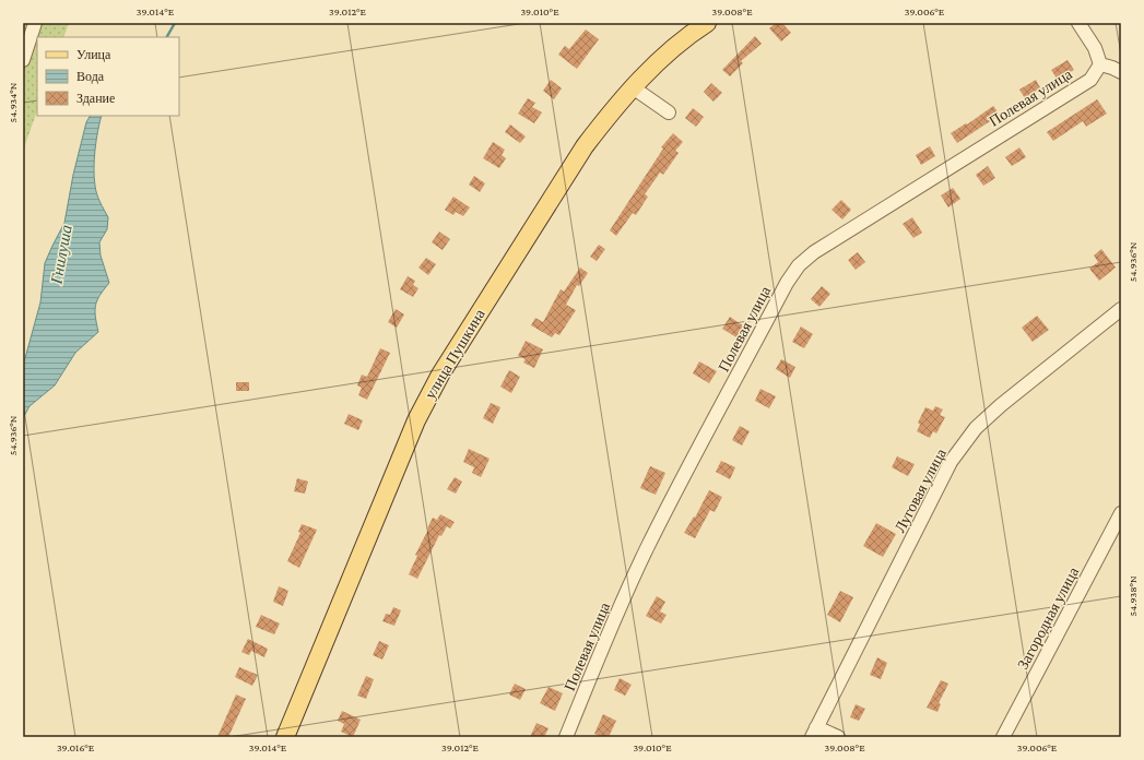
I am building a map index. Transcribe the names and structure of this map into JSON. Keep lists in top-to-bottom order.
{
  "streets": {
    "main road": ["улица Пушкина"],
    "street": ["Полевая улица", "Луговая улица", "Загородная улица"]
  },
  "water": ["Гнилуша"],
  "legend": ["Улица", "Вода", "Здание"],
  "coordinates": [
    "39.014°E",
    "39.012°E",
    "39.010°E",
    "39.008°E",
    "39.006°E",
    "54.934°N",
    "54.936°N",
    "54.938°N",
    "39.016°E"
  ]
}
